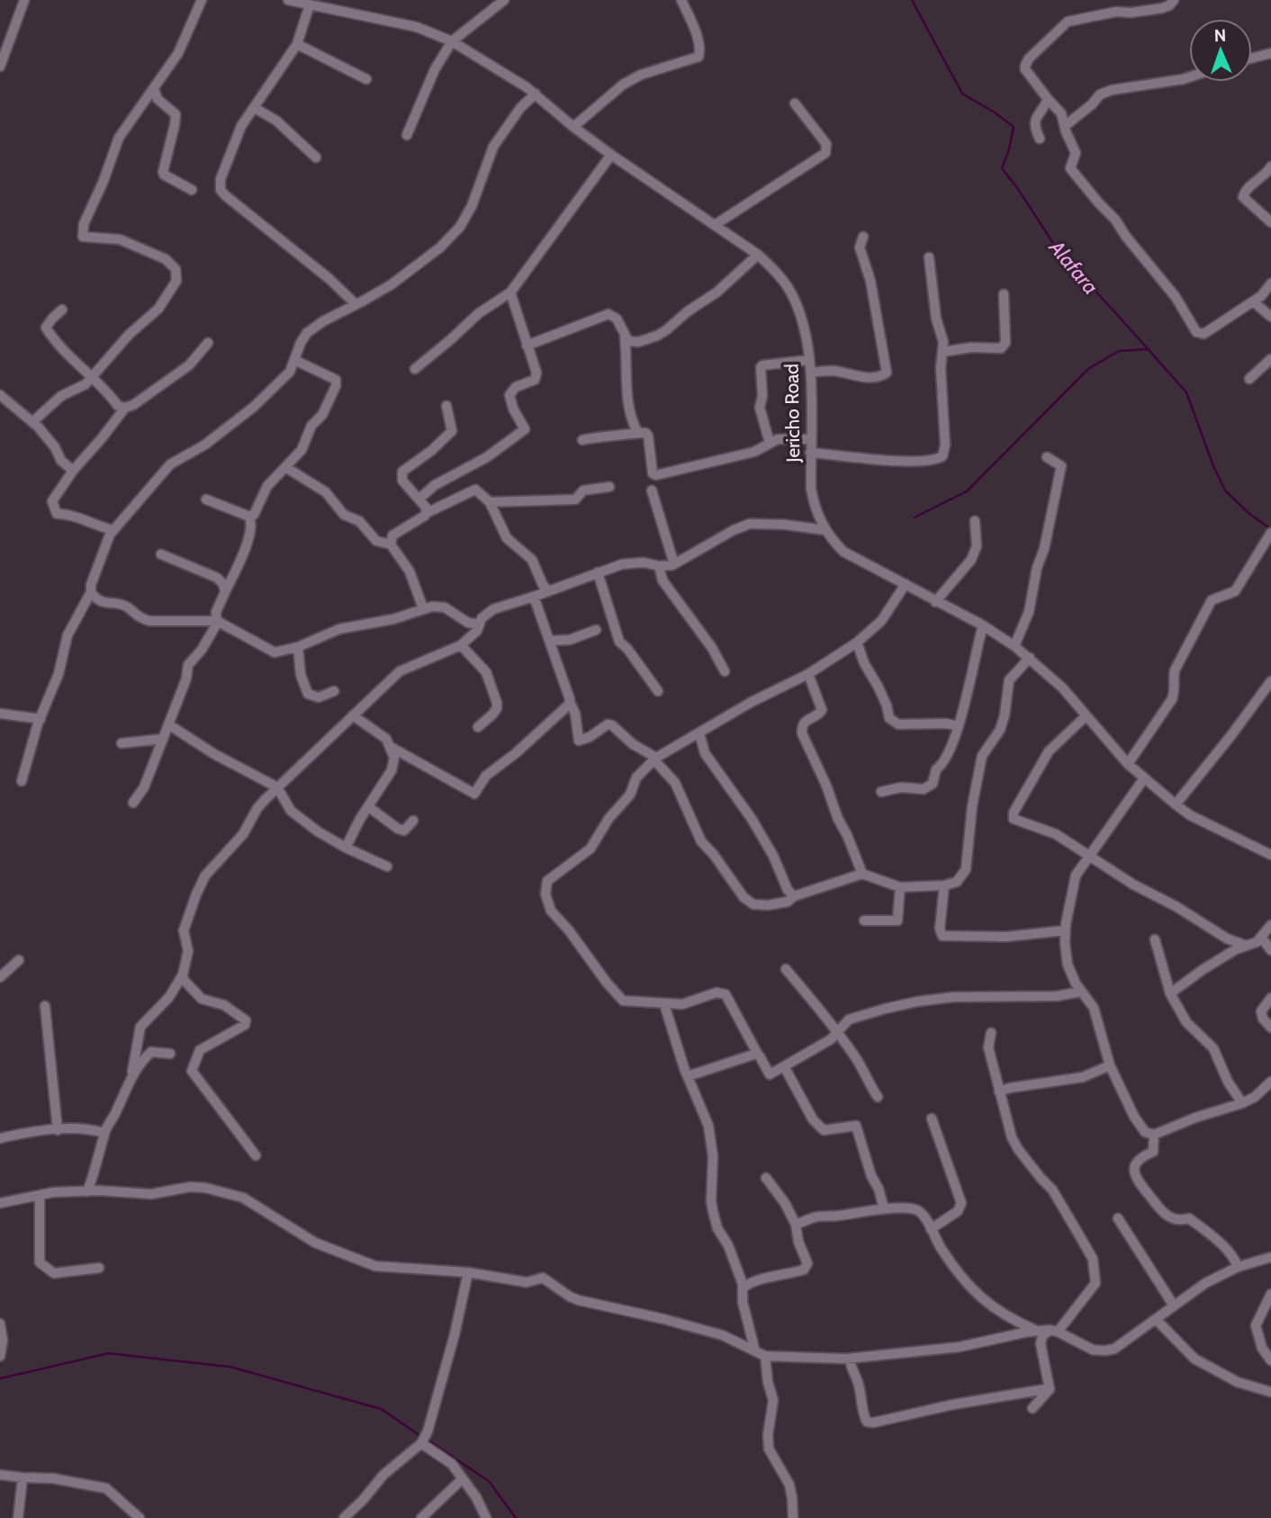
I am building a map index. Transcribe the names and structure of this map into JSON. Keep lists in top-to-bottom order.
{
  "streets": {
    "street": ["Jericho Road"]
  },
  "water": ["Alafara"],
  "north": "top"
}
